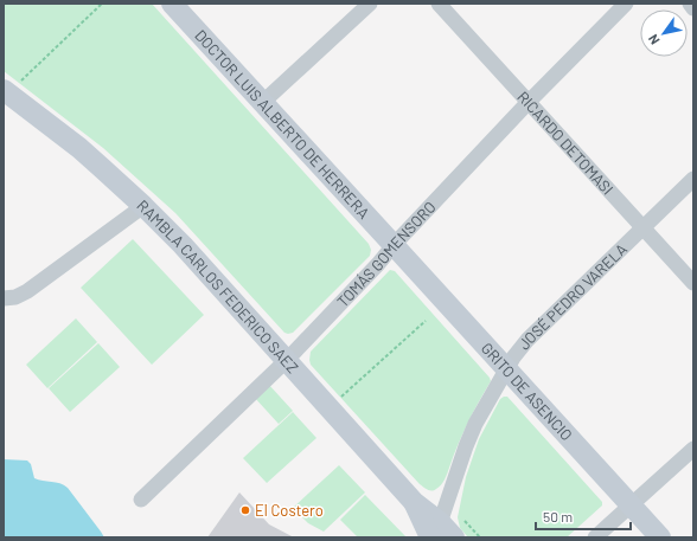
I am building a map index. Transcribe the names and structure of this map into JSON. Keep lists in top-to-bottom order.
{
  "streets": {
    "street": [
      "DOCTOR LUIS ALBERTO DE HERRERA",
      "RICARDO DETOMASI",
      "TOMÁS GOMENSORO",
      "RAMBLA CARLOS FEDERICO SAEZ",
      "JOSÉ PEDRO VARELA",
      "GRITO DE ASENCIO"
    ]
  },
  "crossings": [
    ["DOCTOR LUIS ALBERTO DE HERRERA", "TOMÁS GOMENSORO"],
    ["DOCTOR LUIS ALBERTO DE HERRERA", "GRITO DE ASENCIO"],
    ["RICARDO DETOMASI", "TOMÁS GOMENSORO"],
    ["RICARDO DETOMASI", "JOSÉ PEDRO VARELA"],
    ["TOMÁS GOMENSORO", "RAMBLA CARLOS FEDERICO SAEZ"],
    ["TOMÁS GOMENSORO", "GRITO DE ASENCIO"],
    ["RAMBLA CARLOS FEDERICO SAEZ", "JOSÉ PEDRO VARELA"],
    ["JOSÉ PEDRO VARELA", "GRITO DE ASENCIO"]
  ],
  "places": ["El Costero"],
  "scale_bar": "50 m",
  "north": "bottom left"
}
